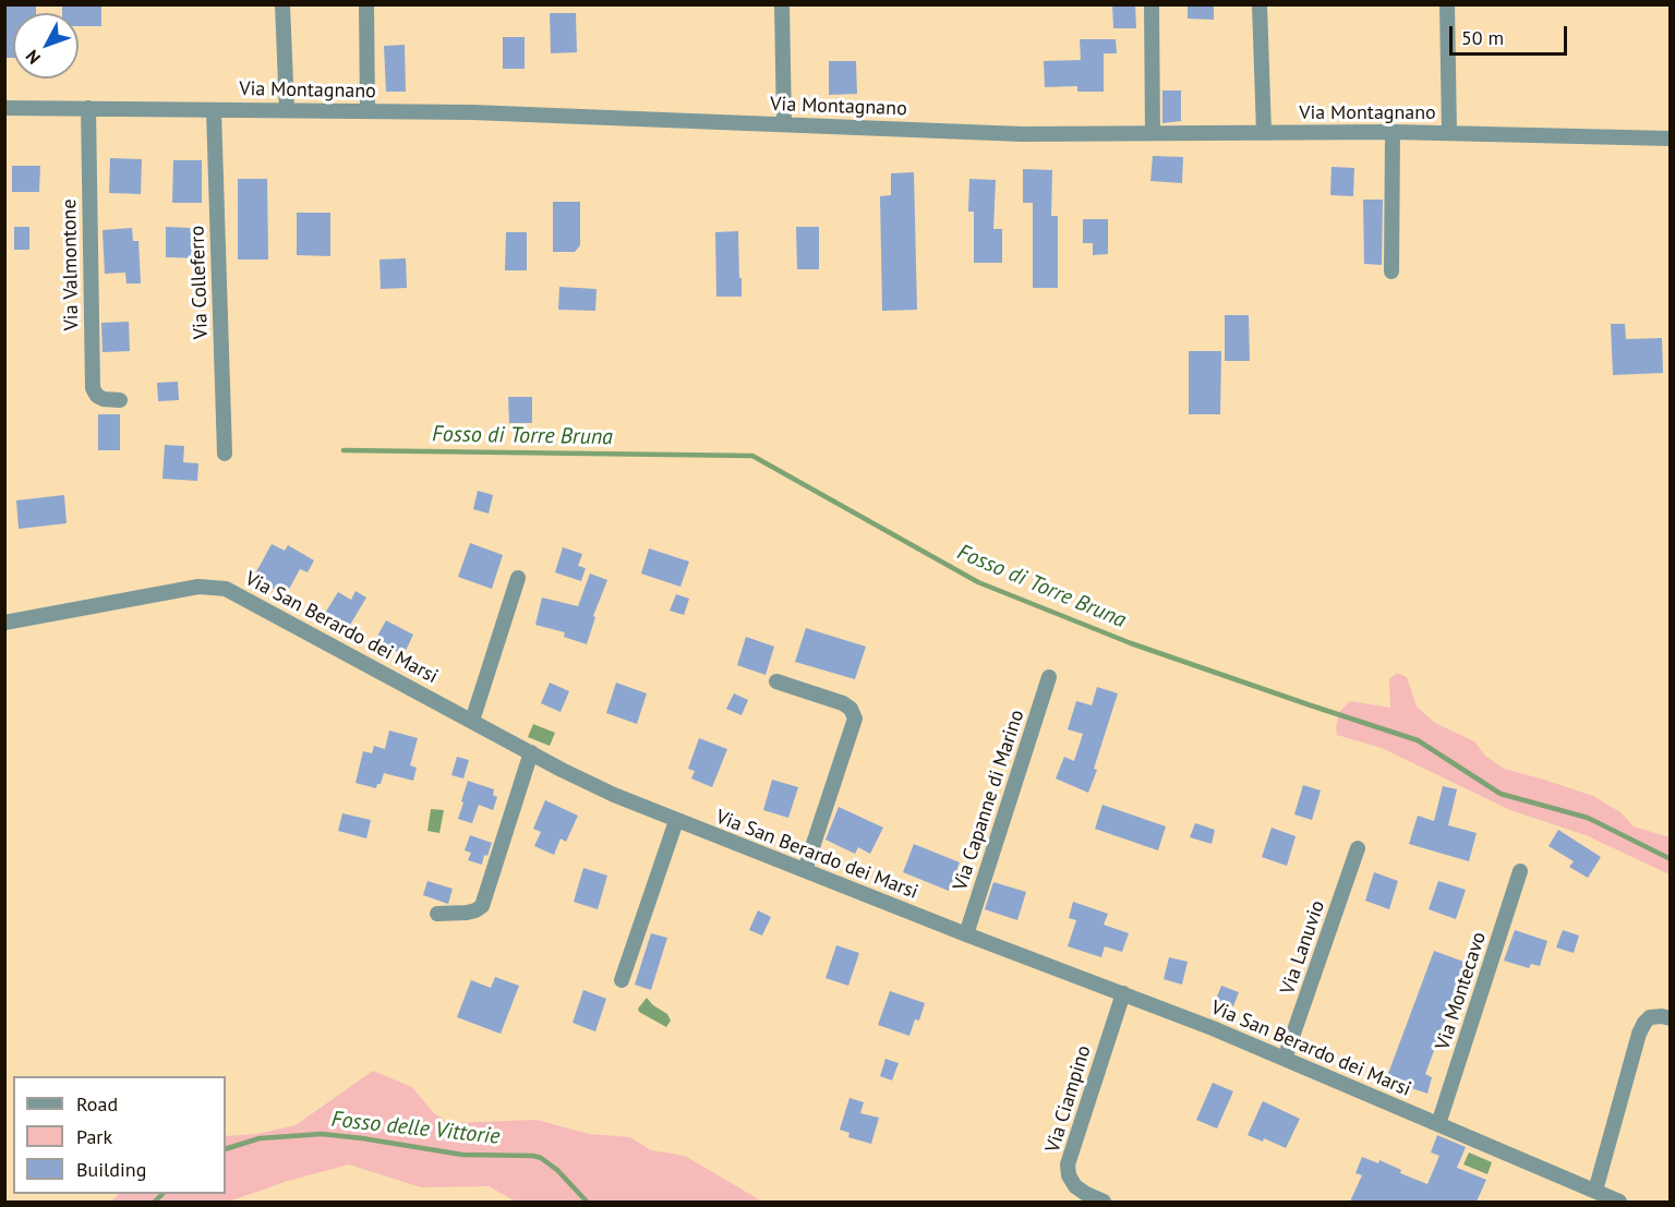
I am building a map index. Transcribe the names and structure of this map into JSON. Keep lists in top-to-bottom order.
{
  "streets": {
    "street": [
      "Via Montagnano",
      "Via Valmontone",
      "Via Colleferro",
      "Via San Berardo dei Marsi",
      "Via Capanne di Marino",
      "Via Lanuvio",
      "Via Montecavo",
      "Via Ciampino"
    ]
  },
  "crossings": [
    ["Via Montagnano", "Via Valmontone"],
    ["Via Montagnano", "Via Colleferro"],
    ["Via San Berardo dei Marsi", "Via Capanne di Marino"],
    ["Via San Berardo dei Marsi", "Via Lanuvio"],
    ["Via San Berardo dei Marsi", "Via Montecavo"],
    ["Via San Berardo dei Marsi", "Via Ciampino"]
  ],
  "water": ["Fosso di Torre Bruna", "Fosso delle Vittorie"],
  "legend": ["Road", "Park", "Building"],
  "scale_bar": "50 m",
  "north": "bottom left"
}
